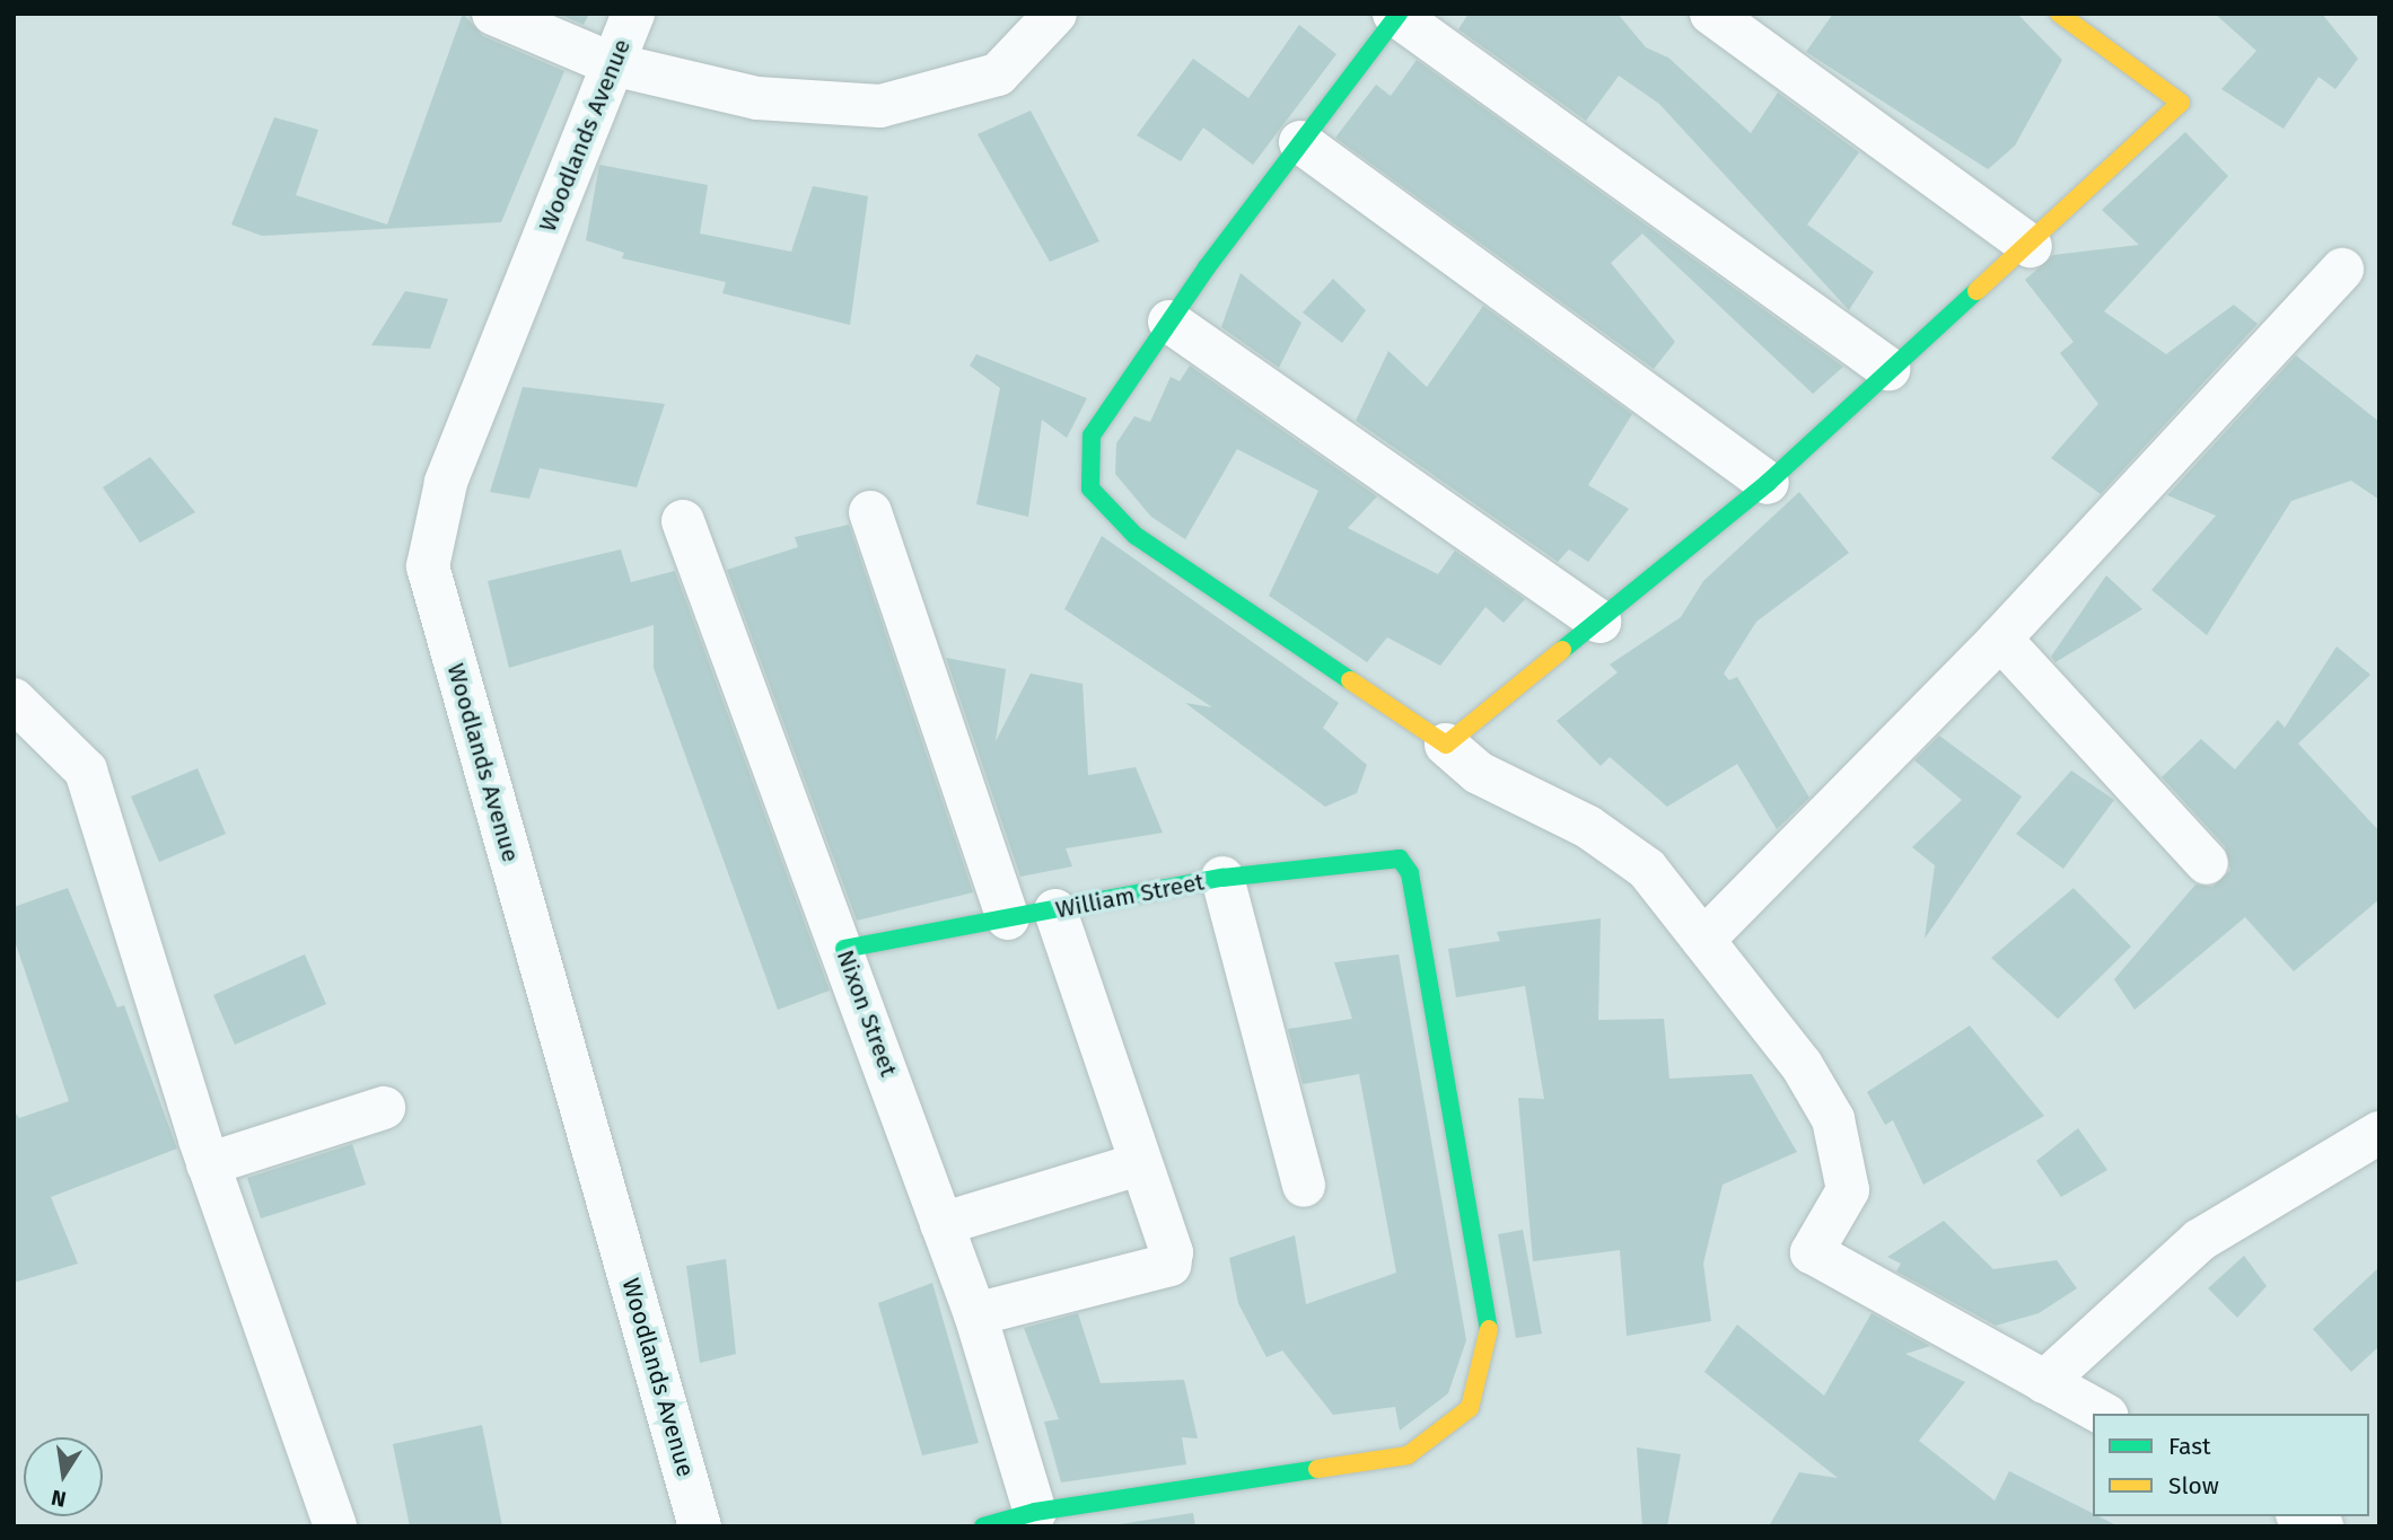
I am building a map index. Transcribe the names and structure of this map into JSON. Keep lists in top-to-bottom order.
{
  "streets": {
    "street": ["Woodlands Avenue", "William Street", "Nixon Street"]
  },
  "crossings": [
    ["William Street", "Nixon Street"]
  ],
  "legend": ["Fast", "Slow"],
  "north": "bottom"
}
